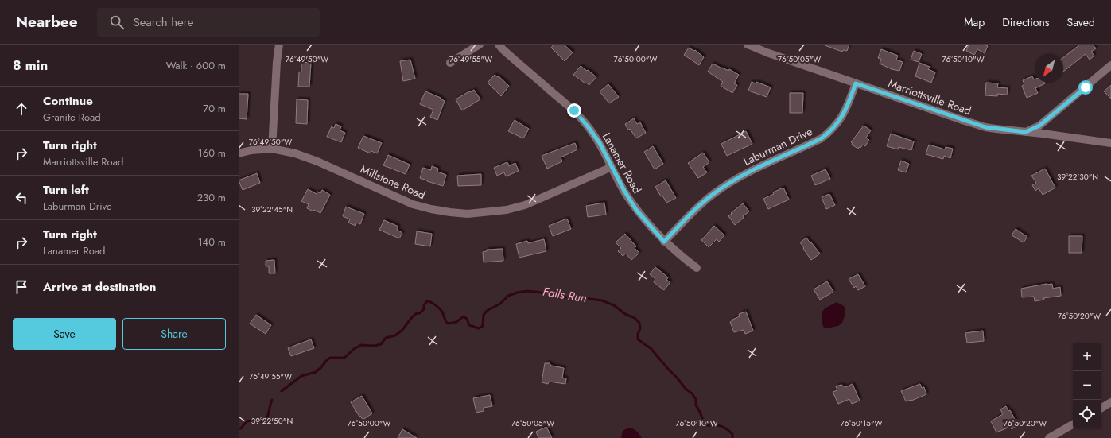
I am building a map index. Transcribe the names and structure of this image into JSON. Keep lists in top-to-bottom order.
{
  "streets": {
    "street": [
      "Marriottsville Road",
      "Laburman Drive",
      "Lanamer Road",
      "Millstone Road"
    ]
  },
  "crossings": [
    ["Marriottsville Road", "Laburman Drive"],
    ["Laburman Drive", "Lanamer Road"],
    ["Lanamer Road", "Millstone Road"]
  ],
  "water": ["Falls Run"],
  "north": "bottom left",
  "page": {
    "header": "Nearbee",
    "search": "Search here",
    "nav": ["Map", "Directions", "Saved"],
    "heading": ["8 min", "Walk · 600 m"],
    "list": [
      ["Continue", "Granite Road", "70 m"],
      ["Turn right", "Marriottsville Road", "160 m"],
      ["Turn left", "Laburman Drive", "230 m"],
      ["Turn right", "Lanamer Road", "140 m"],
      "Arrive at destination"
    ],
    "buttons": ["Save", "Share"],
    "map_buttons": ["+", "−"]
  },
  "coordinates": [
    "76°49'50\"W",
    "76°49'55\"W",
    "76°50'00\"W",
    "76°50'05\"W",
    "76°50'10\"W",
    "39°22'30\"N",
    "39°22'45\"N",
    "76°50'20\"W",
    "39°22'50\"N",
    "76°50'15\"W"
  ]
}
